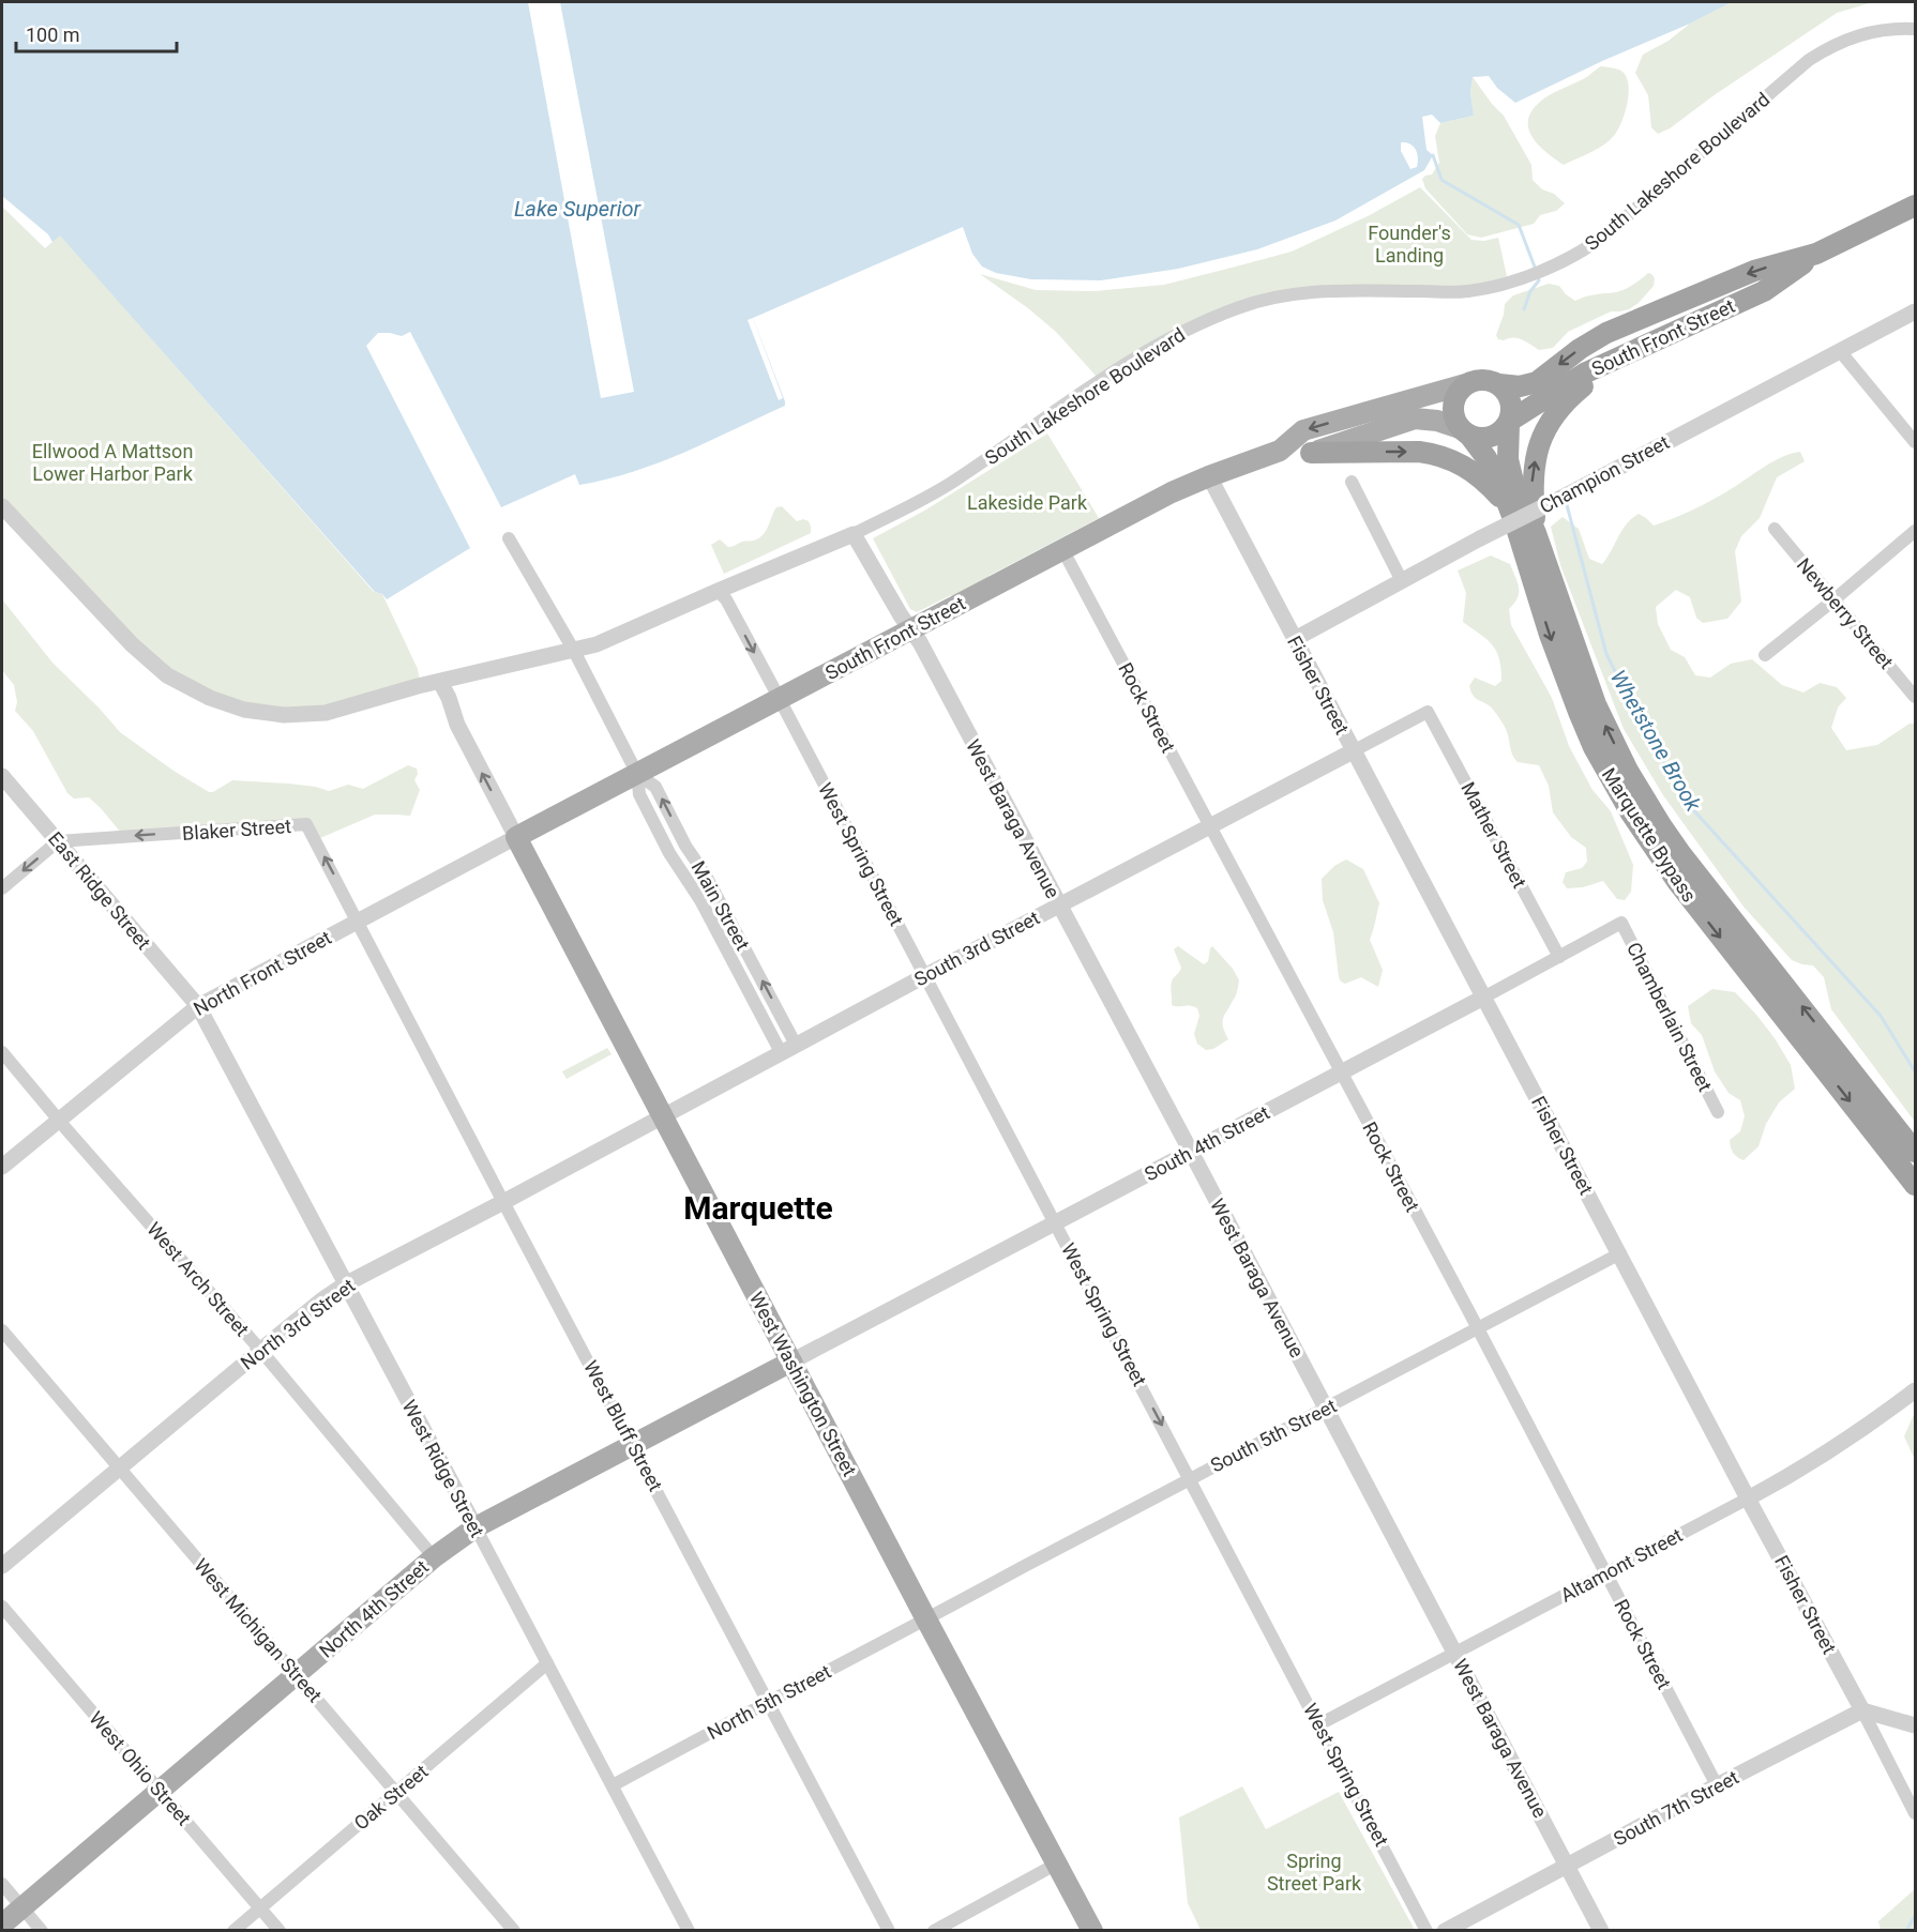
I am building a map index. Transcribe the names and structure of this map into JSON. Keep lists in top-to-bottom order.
{
  "streets": {
    "highway": ["South Front Street", "Marquette Bypass"],
    "main road": ["West Washington Street", "North 4th Street"],
    "street": [
      "South Lakeshore Boulevard",
      "Champion Street",
      "Newberry Street",
      "Fisher Street",
      "Rock Street",
      "West Baraga Avenue",
      "Blaker Street",
      "Mather Street",
      "West Spring Street",
      "East Ridge Street",
      "Main Street",
      "South 3rd Street",
      "North Front Street",
      "Chamberlain Street",
      "South 4th Street",
      "West Arch Street",
      "North 3rd Street",
      "West Bluff Street",
      "South 5th Street",
      "West Ridge Street",
      "Altamont Street",
      "West Michigan Street",
      "North 5th Street",
      "West Ohio Street",
      "Oak Street",
      "South 7th Street"
    ]
  },
  "crossings": [
    ["South Lakeshore Boulevard", "West Baraga Avenue"],
    ["South Lakeshore Boulevard", "West Spring Street"],
    ["South Lakeshore Boulevard", "Main Street"],
    ["South Front Street", "Fisher Street"],
    ["South Front Street", "Rock Street"],
    ["South Front Street", "West Baraga Avenue"],
    ["South Front Street", "Marquette Bypass"],
    ["South Front Street", "West Spring Street"],
    ["South Front Street", "Main Street"],
    ["South Front Street", "North Front Street"],
    ["South Front Street", "West Washington Street"],
    ["Champion Street", "Fisher Street"],
    ["Fisher Street", "South 3rd Street"],
    ["Fisher Street", "South 4th Street"],
    ["Fisher Street", "South 5th Street"],
    ["Fisher Street", "Altamont Street"],
    ["Fisher Street", "South 7th Street"],
    ["Rock Street", "South 3rd Street"],
    ["Rock Street", "South 4th Street"],
    ["Rock Street", "South 5th Street"],
    ["Rock Street", "Altamont Street"],
    ["Rock Street", "South 7th Street"],
    ["West Baraga Avenue", "South 3rd Street"],
    ["West Baraga Avenue", "South 4th Street"],
    ["West Baraga Avenue", "South 5th Street"],
    ["West Baraga Avenue", "Altamont Street"],
    ["West Baraga Avenue", "South 7th Street"],
    ["Blaker Street", "East Ridge Street"],
    ["Blaker Street", "North Front Street"],
    ["Blaker Street", "West Bluff Street"],
    ["Mather Street", "South 3rd Street"],
    ["Mather Street", "South 4th Street"],
    ["West Spring Street", "South 3rd Street"],
    ["West Spring Street", "South 4th Street"],
    ["West Spring Street", "South 5th Street"],
    ["West Spring Street", "Altamont Street"],
    ["East Ridge Street", "North Front Street"],
    ["East Ridge Street", "West Ridge Street"],
    ["Main Street", "South 3rd Street"],
    ["South 3rd Street", "North 3rd Street"],
    ["South 3rd Street", "West Washington Street"],
    ["North Front Street", "West Arch Street"],
    ["North Front Street", "West Washington Street"],
    ["North Front Street", "West Bluff Street"],
    ["North Front Street", "West Ridge Street"],
    ["Chamberlain Street", "South 4th Street"],
    ["South 4th Street", "West Washington Street"],
    ["South 4th Street", "North 4th Street"],
    ["West Arch Street", "North 3rd Street"],
    ["West Arch Street", "North 4th Street"],
    ["North 3rd Street", "West Washington Street"],
    ["North 3rd Street", "West Bluff Street"],
    ["North 3rd Street", "West Ridge Street"],
    ["North 3rd Street", "West Michigan Street"],
    ["West Washington Street", "South 5th Street"],
    ["West Washington Street", "North 4th Street"],
    ["West Washington Street", "North 5th Street"],
    ["West Bluff Street", "North 4th Street"],
    ["West Bluff Street", "North 5th Street"],
    ["South 5th Street", "North 5th Street"],
    ["West Ridge Street", "North 4th Street"],
    ["West Ridge Street", "North 5th Street"],
    ["West Ridge Street", "Oak Street"],
    ["North 4th Street", "West Michigan Street"],
    ["North 4th Street", "West Ohio Street"],
    ["West Michigan Street", "Oak Street"],
    ["West Ohio Street", "Oak Street"]
  ],
  "one_way": ["Blaker Street"],
  "districts": ["Marquette"],
  "water": ["Lake Superior", "Whetstone Brook"],
  "parks": [
    "Founder's Landing",
    "Ellwood A Mattson Lower Harbor Park",
    "Lakeside Park",
    "Spring Street Park"
  ],
  "scale_bar": "100 m"
}
